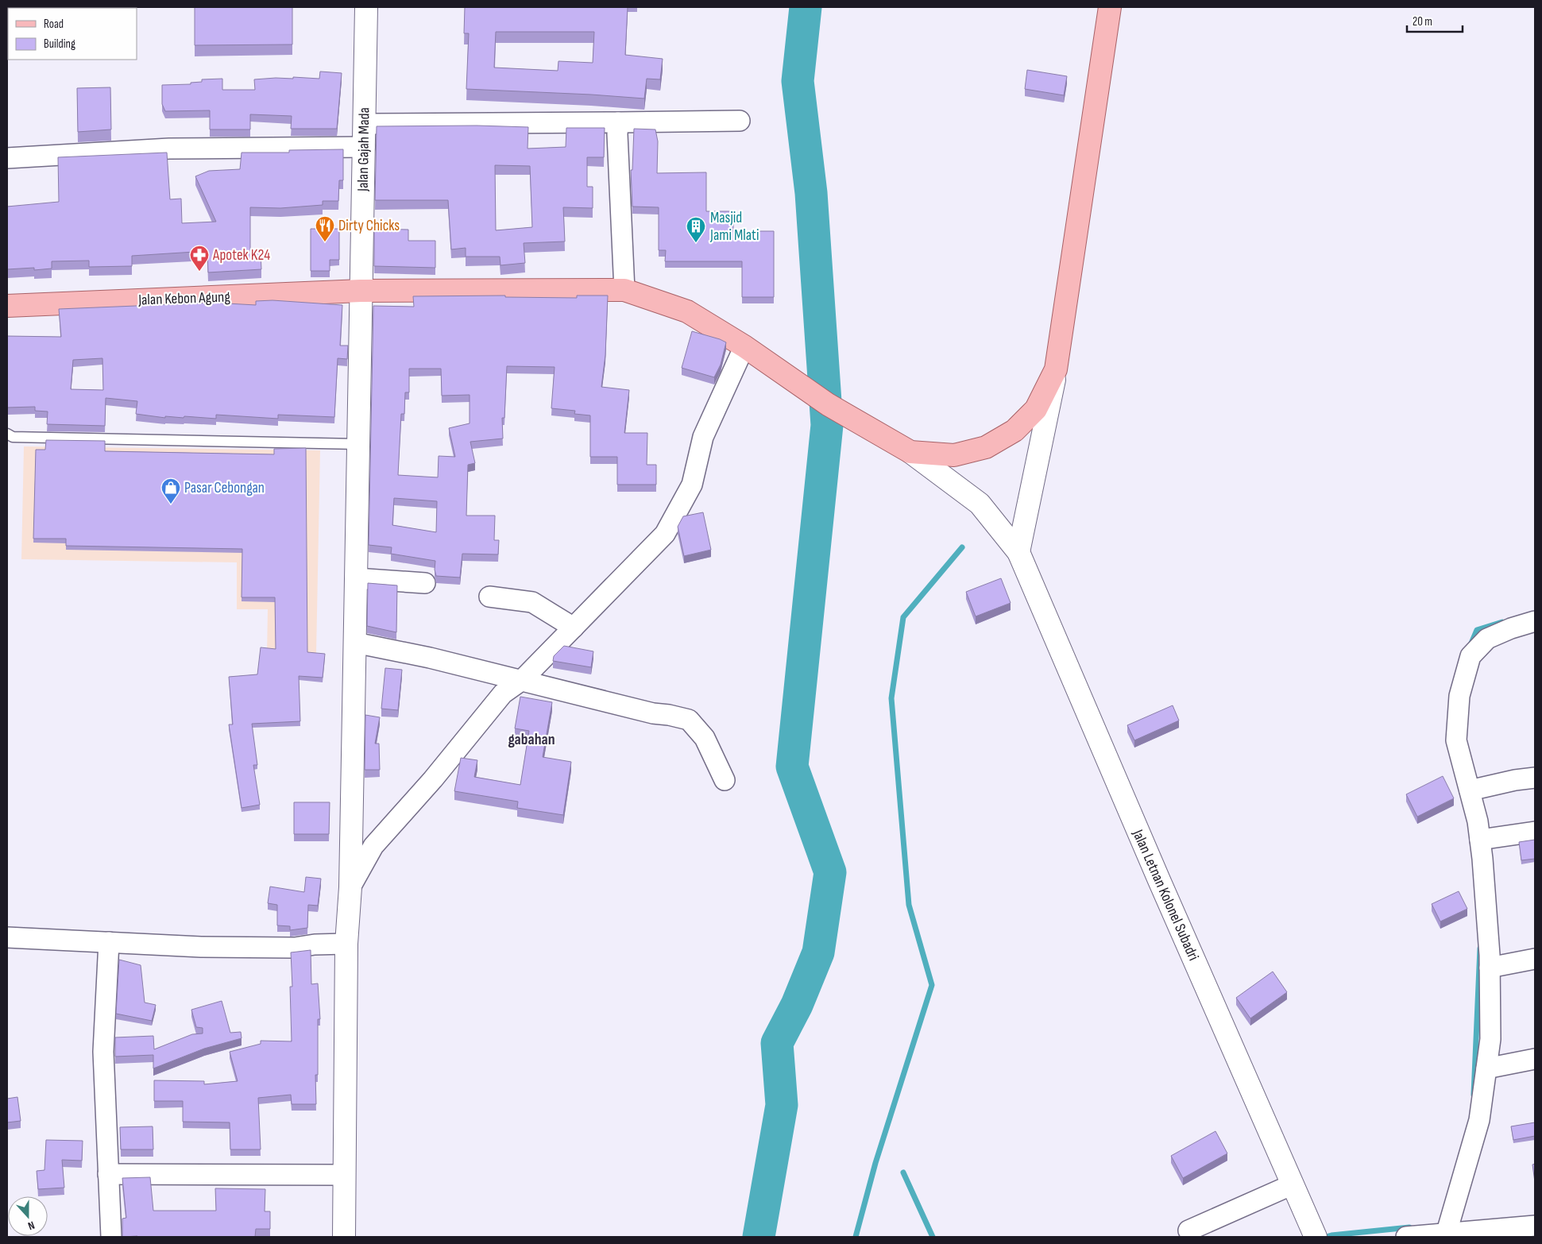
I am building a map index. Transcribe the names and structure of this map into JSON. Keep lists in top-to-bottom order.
{
  "streets": {
    "main road": ["Jalan Gajah Mada", "Jalan Kebon Agung", "Jalan Letnan Kolonel Subadri"]
  },
  "crossings": [
    ["Jalan Gajah Mada", "Jalan Kebon Agung"],
    ["Jalan Kebon Agung", "Jalan Letnan Kolonel Subadri"]
  ],
  "districts": ["gabahan"],
  "places": {
    "restaurant": ["Dirty Chicks"],
    "building": ["Masjid Jami Mlati"],
    "pharmacy": ["Apotek K24"],
    "shop": ["Pasar Cebongan"]
  },
  "legend": ["Road", "Building"],
  "scale_bar": "20 m",
  "north": "bottom"
}
